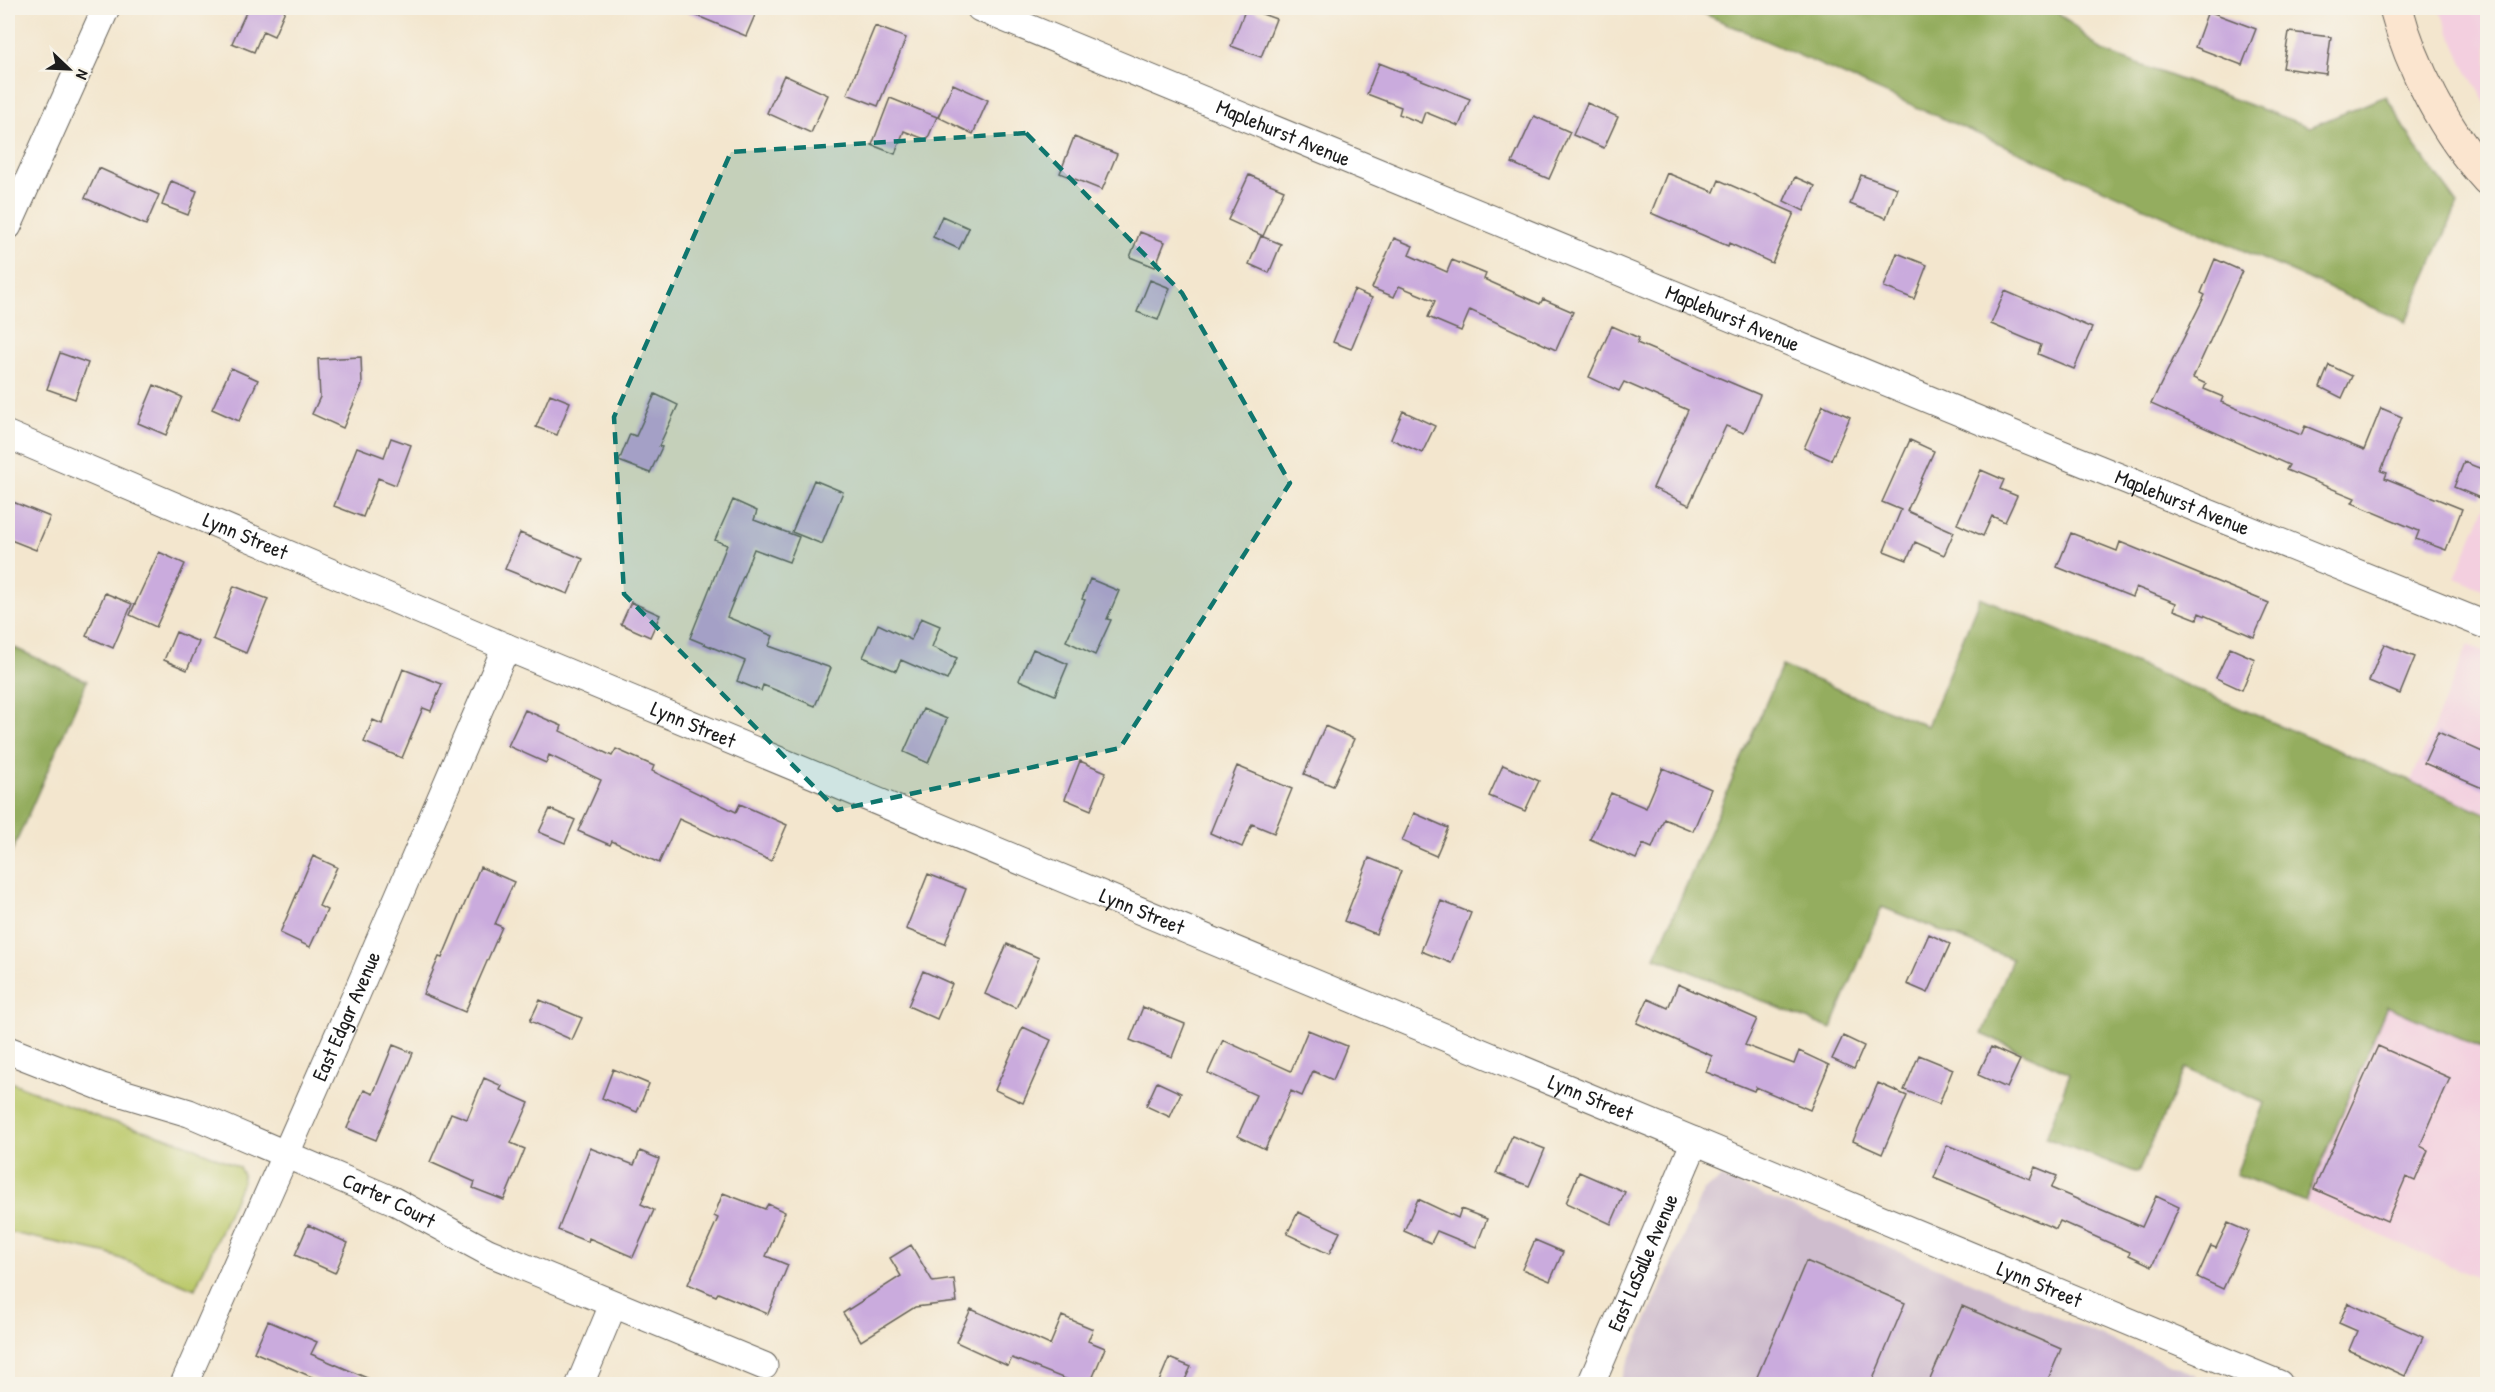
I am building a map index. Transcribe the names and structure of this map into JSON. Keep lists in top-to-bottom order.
{
  "streets": {
    "street": [
      "Maplehurst Avenue",
      "Lynn Street",
      "East Edgar Avenue",
      "Carter Court",
      "East LaSalle Avenue"
    ]
  },
  "crossings": [
    ["Lynn Street", "East Edgar Avenue"],
    ["Lynn Street", "East LaSalle Avenue"],
    ["East Edgar Avenue", "Carter Court"]
  ],
  "north": "bottom right"
}
